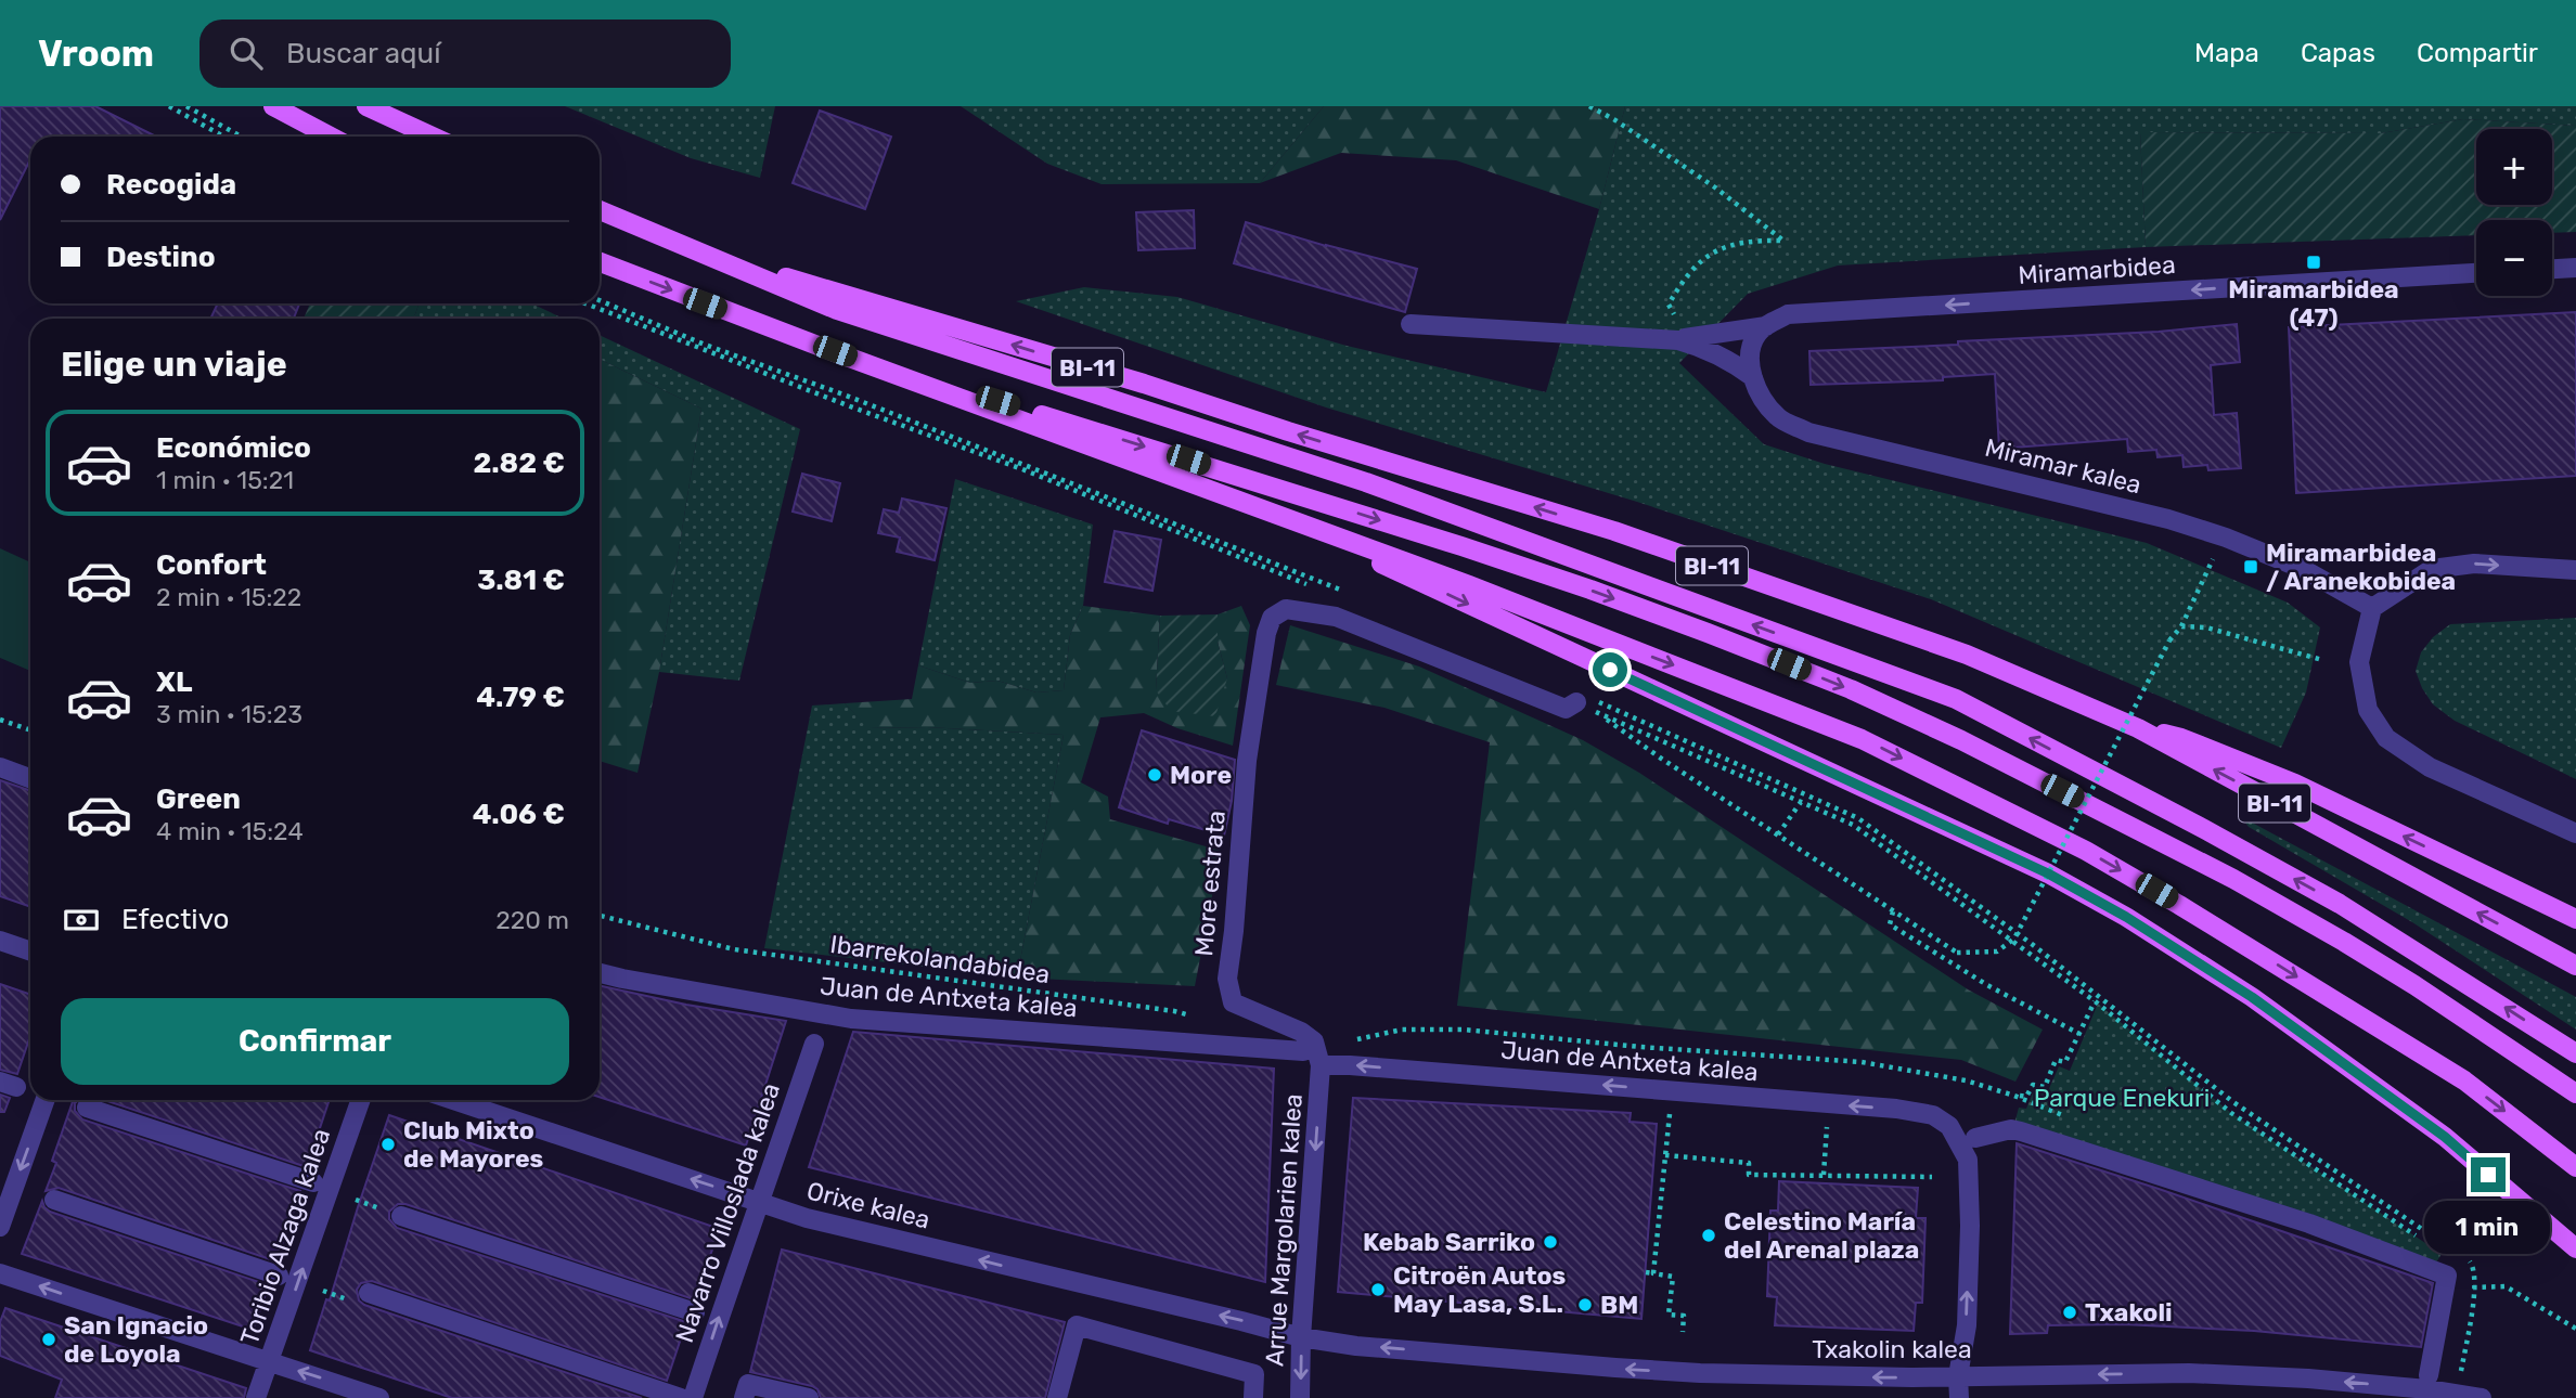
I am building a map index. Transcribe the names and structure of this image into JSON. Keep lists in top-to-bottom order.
{
  "streets": {
    "main road": ["BI-11"],
    "street": [
      "Miramarbidea",
      "Miramar kalea",
      "More estrata",
      "Juan de Antxeta kalea",
      "Orixe kalea",
      "Navarro Villoslada kalea",
      "Arrue Margolarien kalea",
      "Toribio Alzaga kalea",
      "Txakolin kalea"
    ],
    "path": ["Ibarrekolandabidea"]
  },
  "crossings": [
    ["More estrata", "Juan de Antxeta kalea"],
    ["More estrata", "Arrue Margolarien kalea"],
    ["Juan de Antxeta kalea", "Arrue Margolarien kalea"],
    ["Juan de Antxeta kalea", "Txakolin kalea"],
    ["Orixe kalea", "Navarro Villoslada kalea"],
    ["Orixe kalea", "Arrue Margolarien kalea"],
    ["Orixe kalea", "Txakolin kalea"],
    ["Arrue Margolarien kalea", "Txakolin kalea"]
  ],
  "one_way": [
    "Miramarbidea",
    "Navarro Villoslada kalea",
    "Arrue Margolarien kalea",
    "Toribio Alzaga kalea",
    "Txakolin kalea"
  ],
  "parks": ["Parque Enekuri"],
  "places": {
    "transit": ["Miramarbidea (47)", "Miramarbidea / Aranekobidea"],
    "other": [
      "More",
      "Club Mixto de Mayores",
      "Celestino María del Arenal plaza",
      "Kebab Sarriko",
      "Citroën Autos May Lasa, S.L.",
      "BM",
      "Txakoli",
      "San Ignacio de Loyola"
    ]
  },
  "page": {
    "header": "Vroom",
    "search": "Buscar aquí",
    "nav": ["Mapa", "Capas", "Compartir"],
    "map_buttons": ["+", "−"],
    "banner": ["Recogida", "Destino"],
    "heading": "Elige un viaje",
    "list": [
      {
        "name": "Económico",
        "note": "1 min · 15:21",
        "value": "2.82 €"
      },
      {
        "name": "Confort",
        "note": "2 min · 15:22",
        "value": "3.81 €"
      },
      {
        "name": "XL",
        "note": "3 min · 15:23",
        "value": "4.79 €"
      },
      {
        "name": "Green",
        "note": "4 min · 15:24",
        "value": "4.06 €"
      }
    ],
    "pay": ["Efectivo", "220 m"],
    "buttons": "Confirmar",
    "bubble": "1 min"
  }
}
